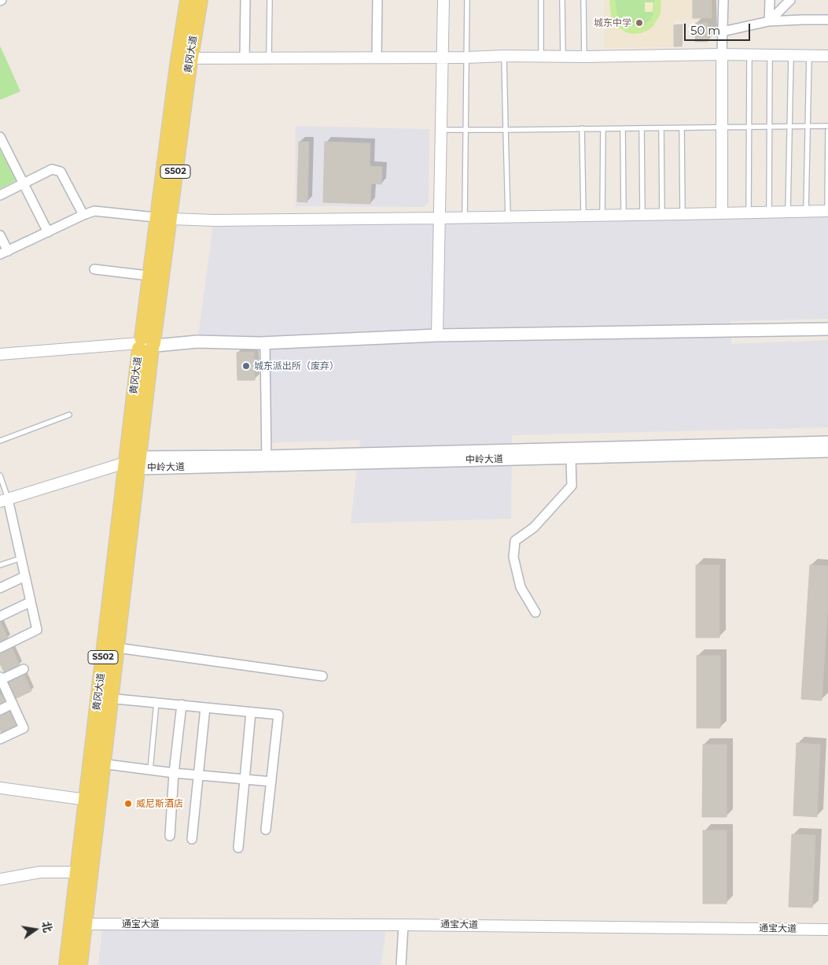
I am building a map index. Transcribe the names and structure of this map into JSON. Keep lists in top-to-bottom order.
{
  "streets": {
    "main road": ["黄冈大道", "S502", "中岭大道"],
    "street": ["通宝大道"]
  },
  "places": ["城东中学", "城东派出所（废弃）", "威尼斯酒店"],
  "scale_bar": "50 m",
  "north": "right"
}
